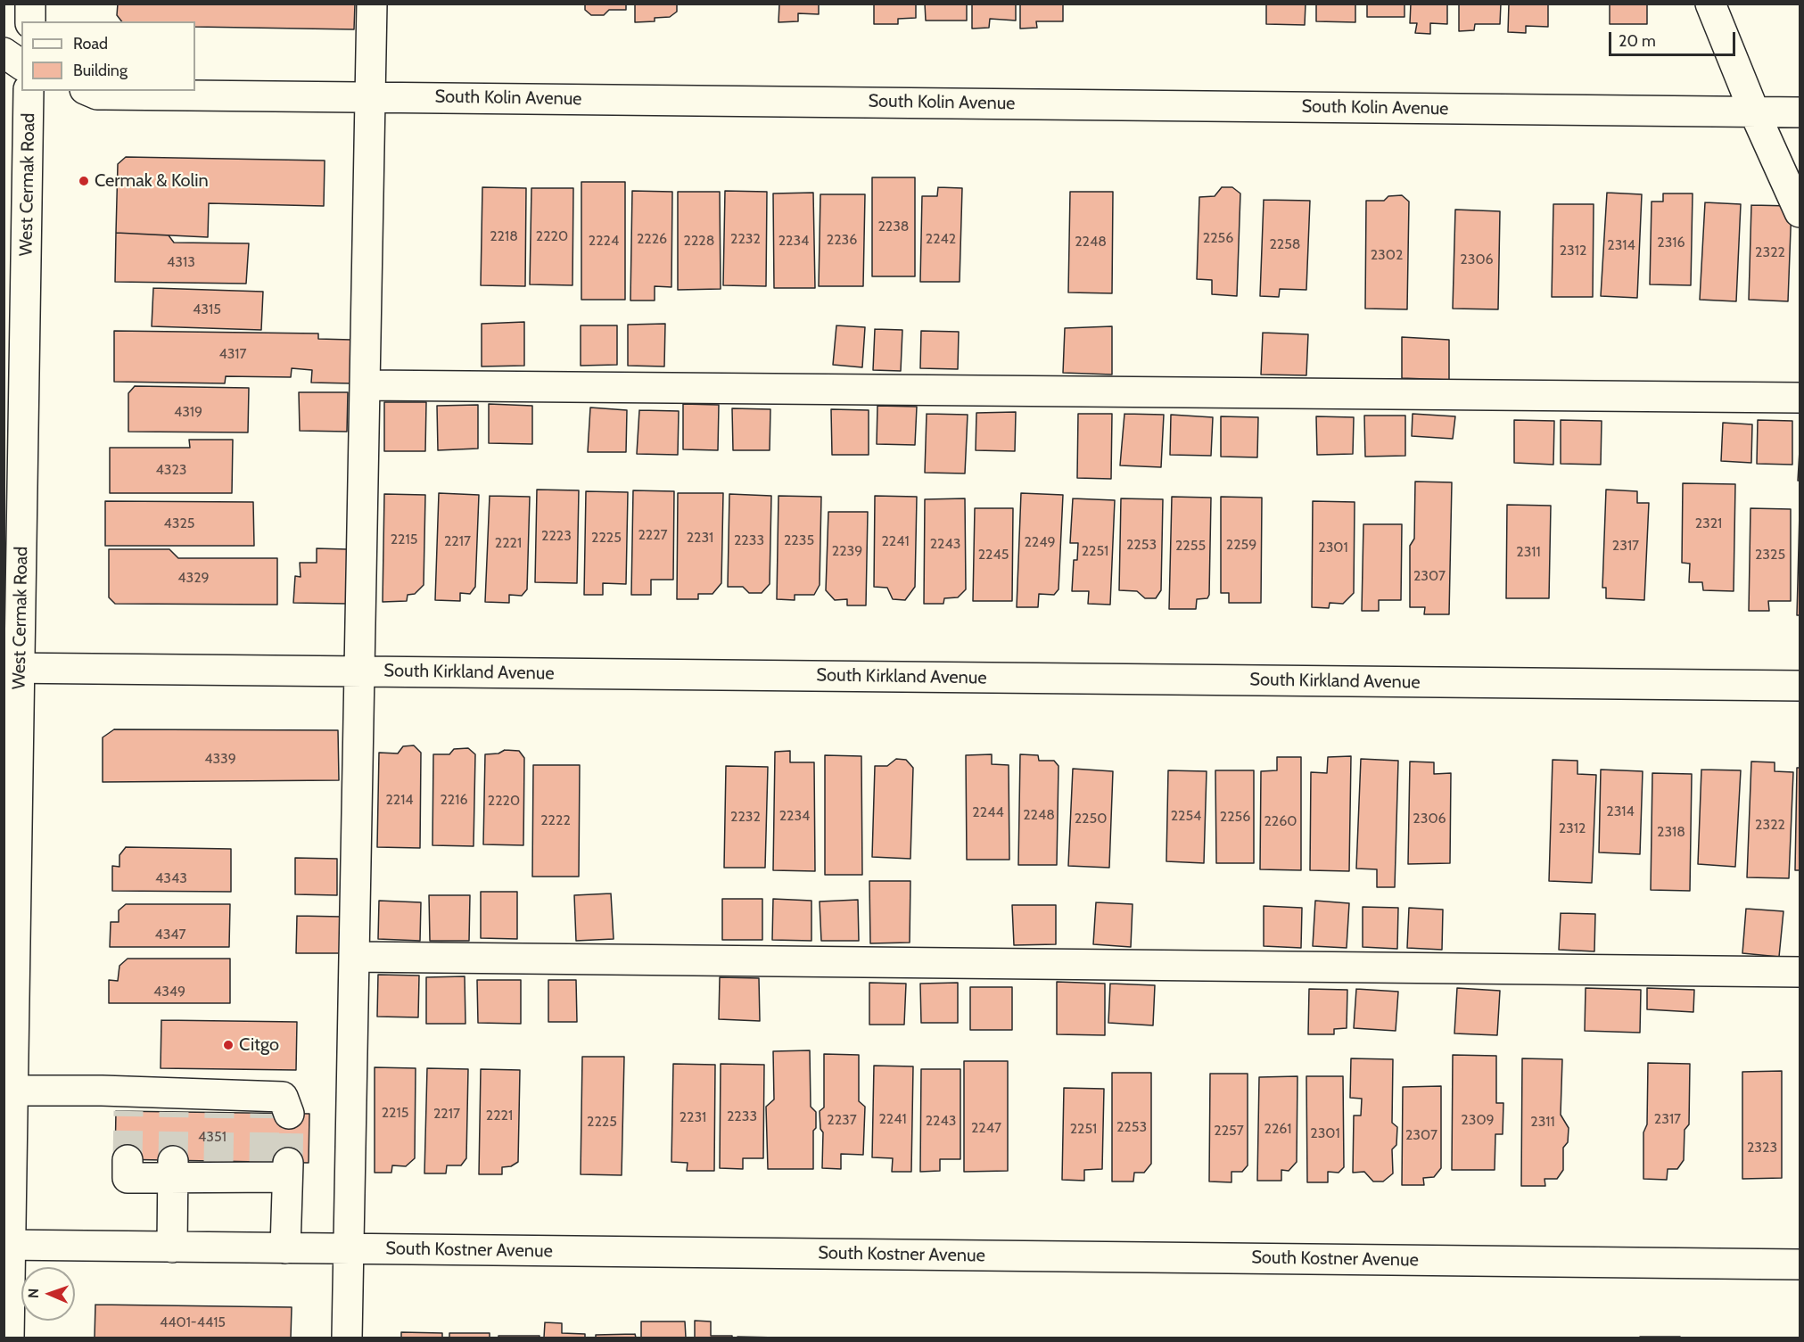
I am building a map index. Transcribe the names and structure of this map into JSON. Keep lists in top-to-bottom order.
{
  "streets": {
    "street": [
      "South Kolin Avenue",
      "West Cermak Road",
      "South Kirkland Avenue",
      "South Kostner Avenue"
    ]
  },
  "crossings": [
    ["West Cermak Road", "South Kirkland Avenue"],
    ["West Cermak Road", "South Kostner Avenue"]
  ],
  "places": ["Cermak & Kolin", "Citgo"],
  "house_numbers": [
    "2238",
    "2218",
    "2220",
    "2256",
    "2226",
    "2232",
    "2242",
    "2236",
    "2224",
    "2228",
    "2234",
    "2248",
    "2316",
    "2258",
    "2314",
    "2312",
    "2322",
    "2302",
    "2306",
    "4313",
    "4315",
    "4317",
    "4319",
    "4323",
    "4325",
    "2321",
    "2227",
    "2223",
    "2225",
    "2231",
    "2215",
    "2233",
    "2235",
    "2217",
    "2241",
    "2249",
    "2221",
    "2243",
    "2253",
    "2259",
    "2255",
    "2317",
    "2301",
    "2239",
    "2251",
    "2311",
    "2245",
    "2325",
    "2307",
    "4329",
    "4339",
    "2214",
    "2216",
    "2220",
    "2314",
    "2244",
    "2248",
    "2234",
    "2254",
    "2232",
    "2256",
    "2250",
    "2306",
    "2222",
    "2260",
    "2322",
    "2312",
    "2318",
    "4343",
    "4347",
    "4349",
    "2215",
    "2217",
    "2221",
    "2233",
    "2231",
    "2241",
    "2317",
    "2237",
    "2309",
    "2243",
    "2225",
    "2311",
    "2253",
    "2247",
    "2251",
    "2261",
    "2257",
    "2301",
    "2307",
    "4351",
    "2323",
    "4401-4415"
  ],
  "legend": ["Road", "Building"],
  "scale_bar": "20 m",
  "north": "left"
}
